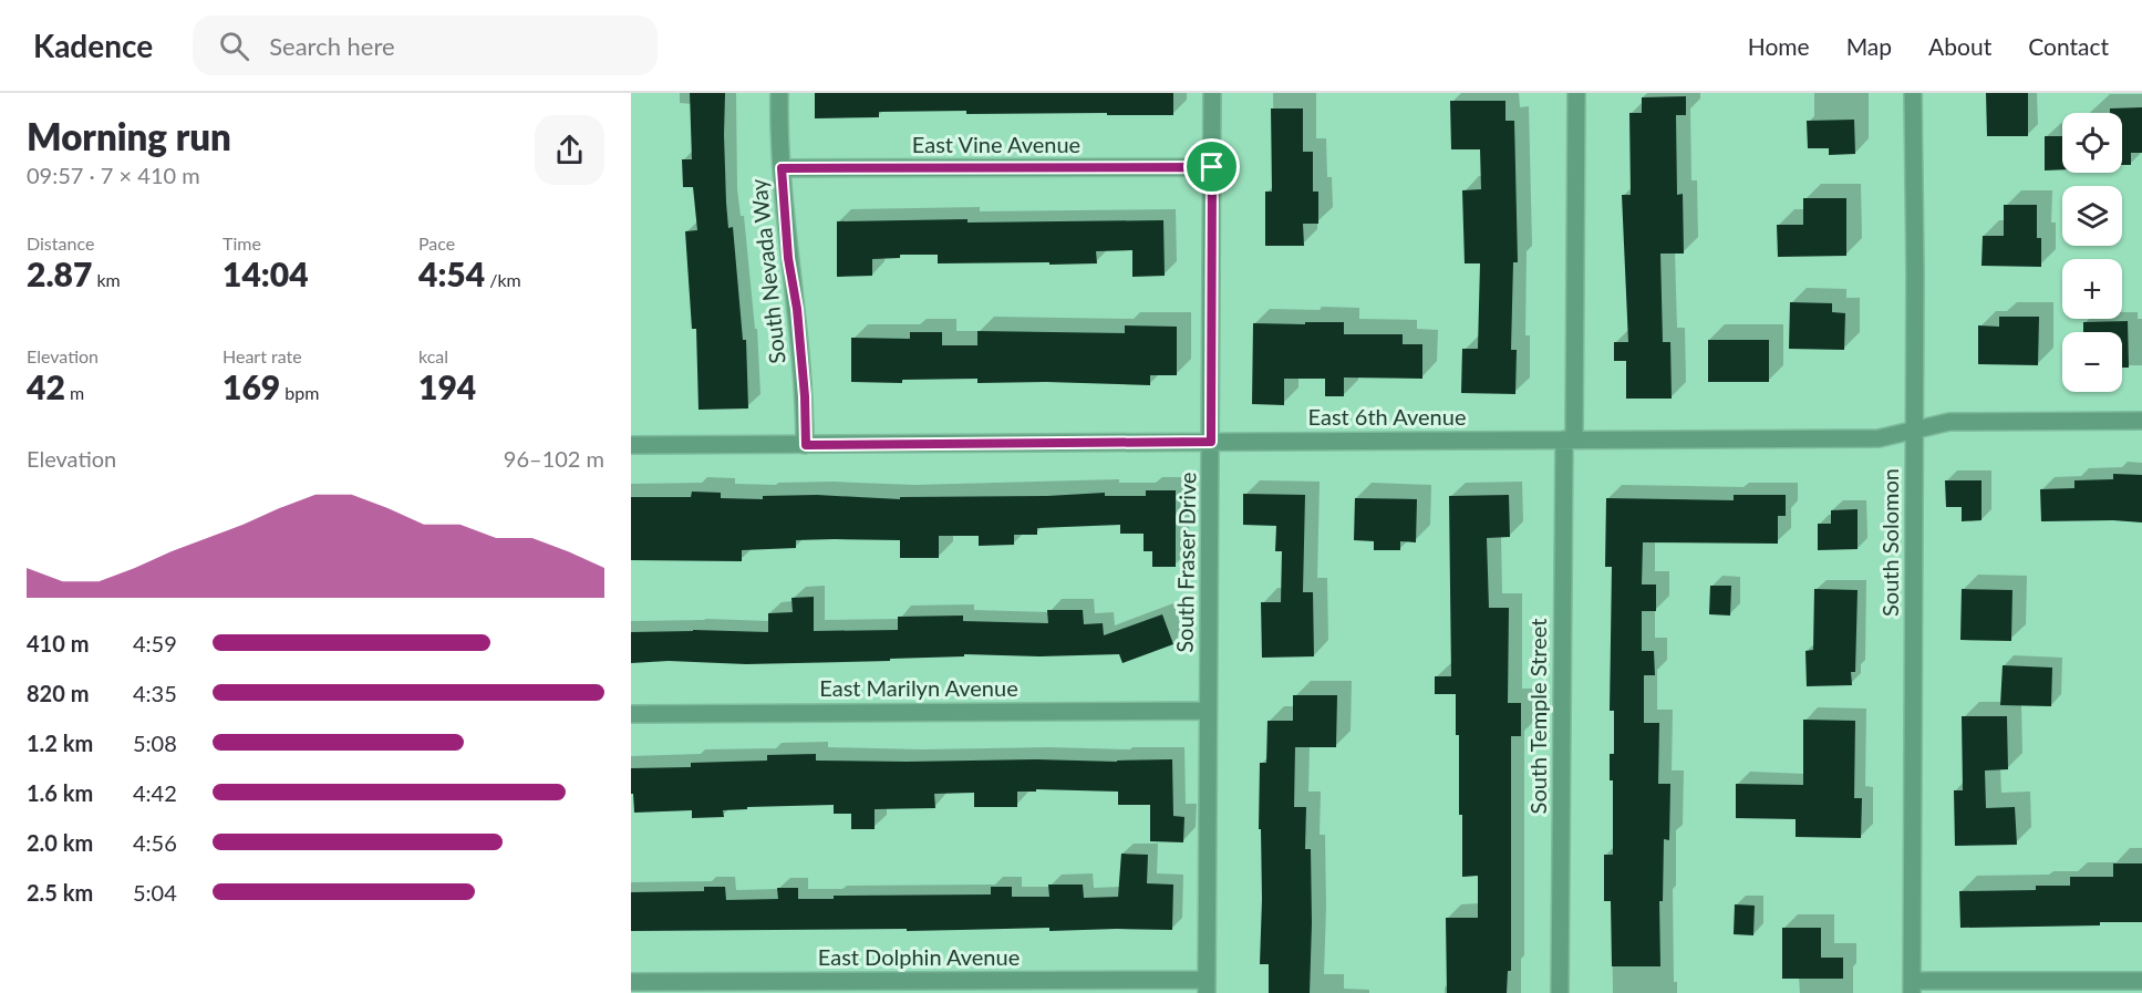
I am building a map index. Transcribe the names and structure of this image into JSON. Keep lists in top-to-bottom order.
{
  "streets": {
    "street": [
      "East Vine Avenue",
      "South Nevada Way",
      "East 6th Avenue",
      "South Solomon",
      "South Fraser Drive",
      "East Marilyn Avenue",
      "South Temple Street",
      "East Dolphin Avenue"
    ]
  },
  "crossings": [
    ["East Vine Avenue", "South Nevada Way"],
    ["East Vine Avenue", "South Fraser Drive"],
    ["South Nevada Way", "East 6th Avenue"],
    ["East 6th Avenue", "South Solomon"],
    ["East 6th Avenue", "South Fraser Drive"],
    ["East 6th Avenue", "South Temple Street"],
    ["South Fraser Drive", "East Marilyn Avenue"],
    ["South Fraser Drive", "East Dolphin Avenue"]
  ],
  "page": {
    "header": "Kadence",
    "search": "Search here",
    "nav": [
      "Home",
      "Map",
      "About",
      "Contact"
    ],
    "heading": ["Morning run", "09:57 · 7 × 410 m"],
    "map_buttons": ["+", "−"],
    "stats": [
      ["Distance", "2.87 km"],
      ["Time", "14:04"],
      ["Pace", "4:54 /km"],
      ["Elevation", "42 m"],
      ["Heart rate", "169 bpm"],
      ["kcal", "194"]
    ],
    "chart": ["Elevation", "96–102 m"],
    "list": [
      {
        "name": "410 m",
        "note": "4:59"
      },
      {
        "name": "820 m",
        "note": "4:35"
      },
      {
        "name": "1.2 km",
        "note": "5:08"
      },
      {
        "name": "1.6 km",
        "note": "4:42"
      },
      {
        "name": "2.0 km",
        "note": "4:56"
      },
      {
        "name": "2.5 km",
        "note": "5:04"
      }
    ]
  }
}
